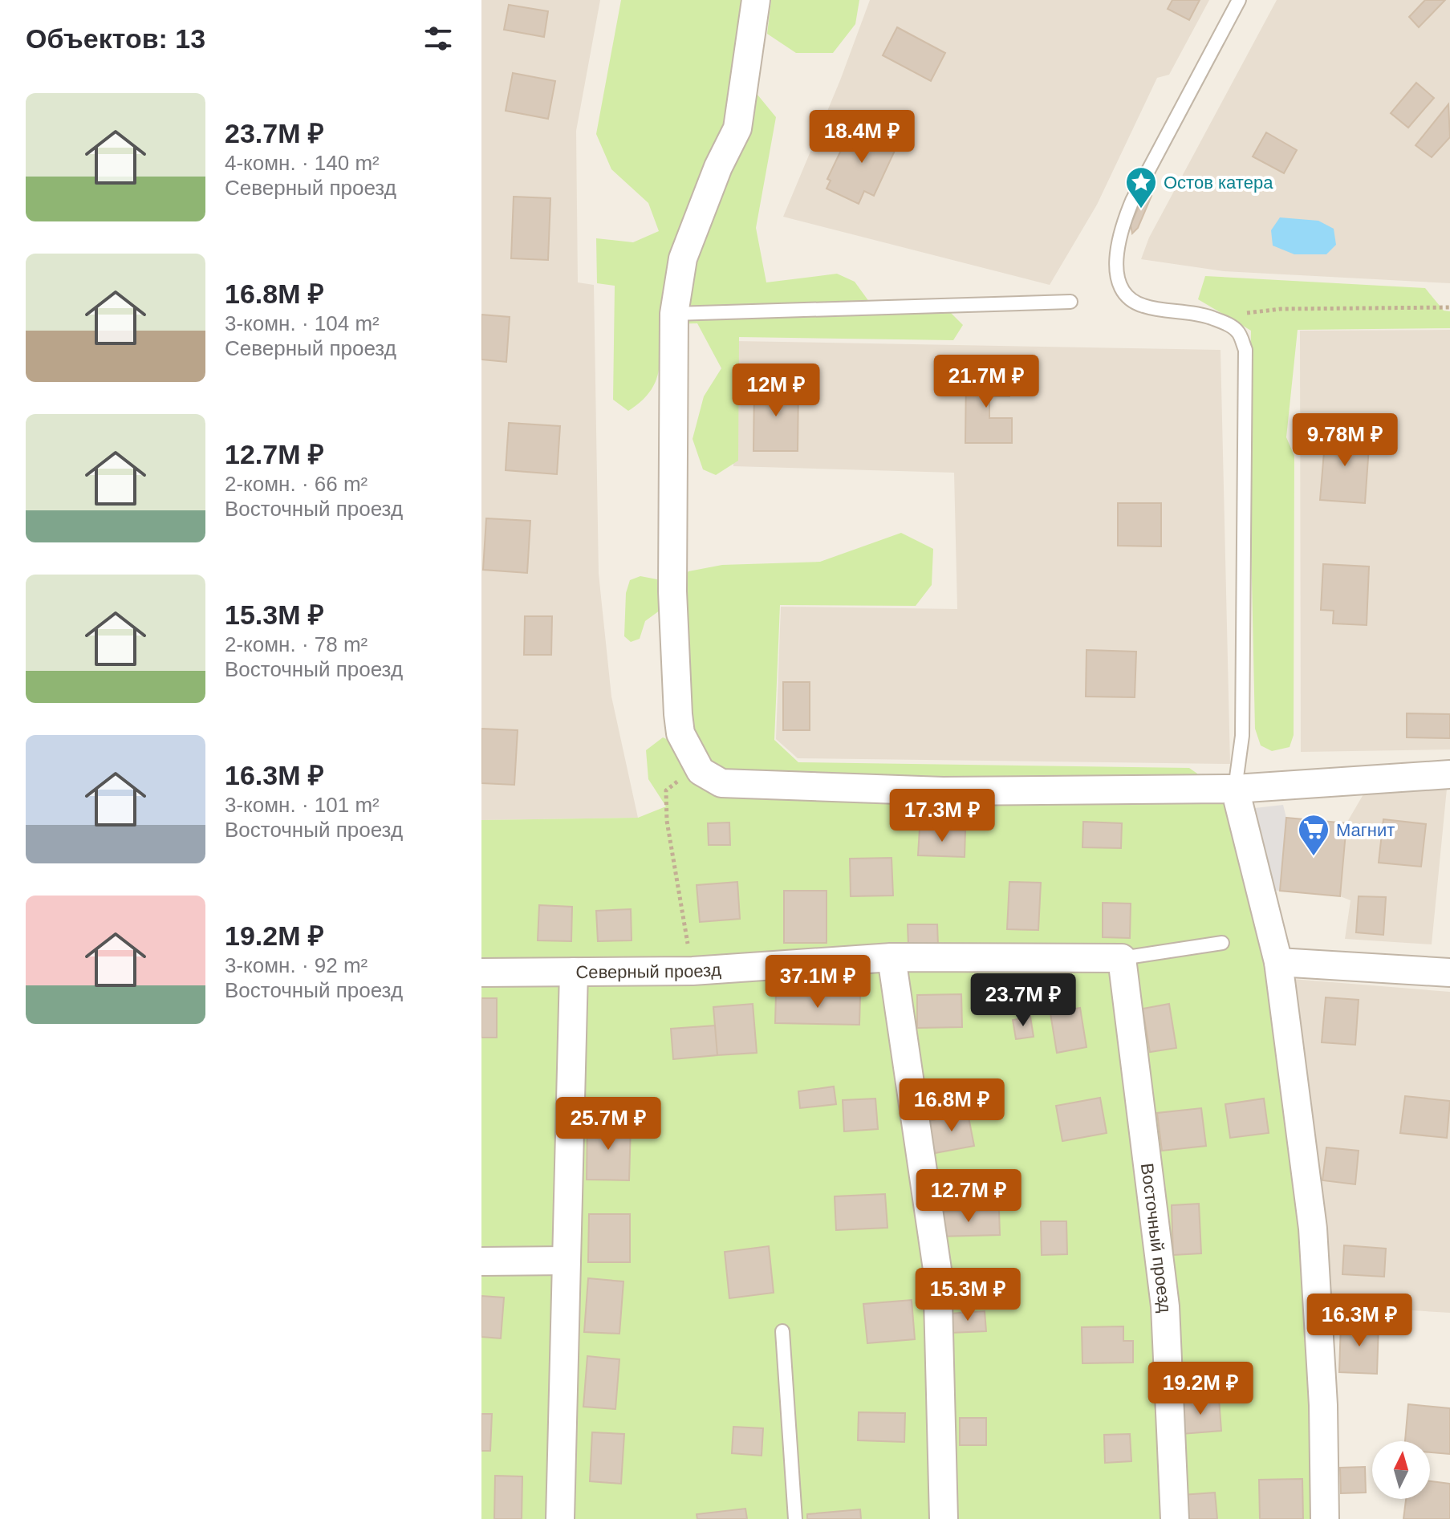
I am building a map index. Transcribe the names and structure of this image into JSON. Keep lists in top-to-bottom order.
{
  "streets": {
    "street": ["Северный проезд", "Восточный проезд"]
  },
  "crossings": [
    ["Северный проезд", "Восточный проезд"]
  ],
  "places": {
    "place": ["Остов катера"],
    "supermarket": ["Магнит"]
  },
  "north": "top",
  "page": {
    "heading": "Объектов: 13",
    "list": [
      {
        "name": "23.7M ₽",
        "note": "4-комн. · 140 m² · Северный проезд"
      },
      {
        "name": "16.8M ₽",
        "note": "3-комн. · 104 m² · Северный проезд"
      },
      {
        "name": "12.7M ₽",
        "note": "2-комн. · 66 m² · Восточный проезд"
      },
      {
        "name": "15.3M ₽",
        "note": "2-комн. · 78 m² · Восточный проезд"
      },
      {
        "name": "16.3M ₽",
        "note": "3-комн. · 101 m² · Восточный проезд"
      },
      {
        "name": "19.2M ₽",
        "note": "3-комн. · 92 m² · Восточный проезд"
      }
    ],
    "price": [
      "18.4M ₽",
      "21.7M ₽",
      "12M ₽",
      "9.78M ₽",
      "17.3M ₽",
      "37.1M ₽",
      "23.7M ₽",
      "16.8M ₽",
      "25.7M ₽",
      "12.7M ₽",
      "15.3M ₽",
      "16.3M ₽",
      "19.2M ₽"
    ]
  }
}
